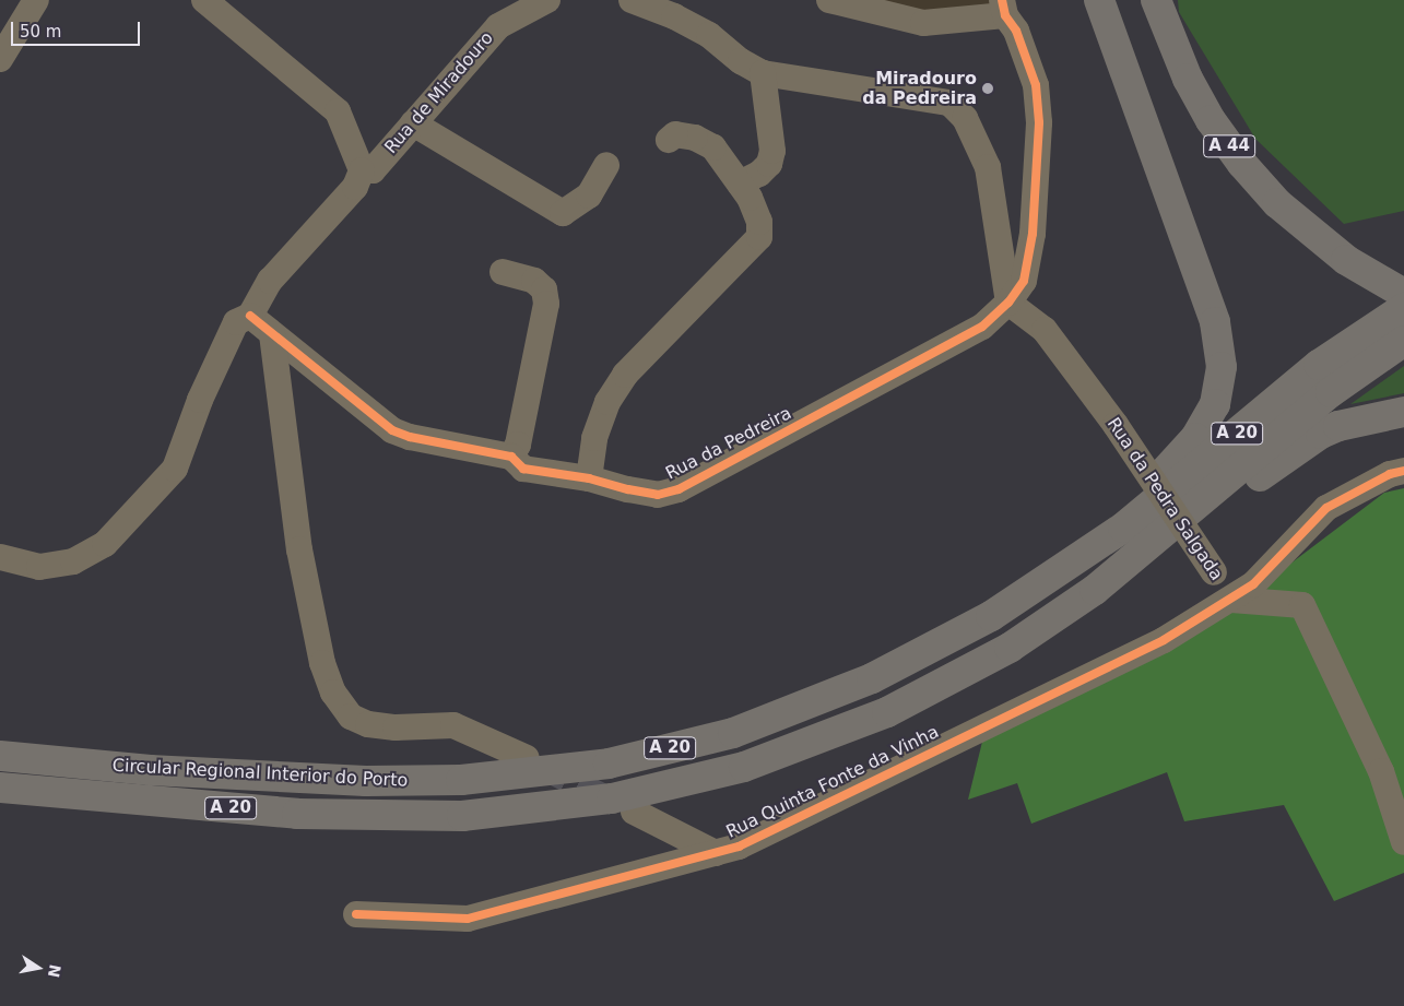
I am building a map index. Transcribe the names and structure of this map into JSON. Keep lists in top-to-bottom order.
{
  "streets": {
    "highway": ["A 44", "A 20", "Circular Regional Interior do Porto"],
    "street": [
      "Rua de Miradouro",
      "Rua da Pedreira",
      "Rua da Pedra Salgada",
      "Rua Quinta Fonte da Vinha"
    ]
  },
  "crossings": [
    ["Rua da Pedreira", "Rua da Pedra Salgada"],
    ["Rua da Pedra Salgada", "Rua Quinta Fonte da Vinha"]
  ],
  "places": ["Miradouro da Pedreira"],
  "scale_bar": "50 m",
  "north": "right"
}
